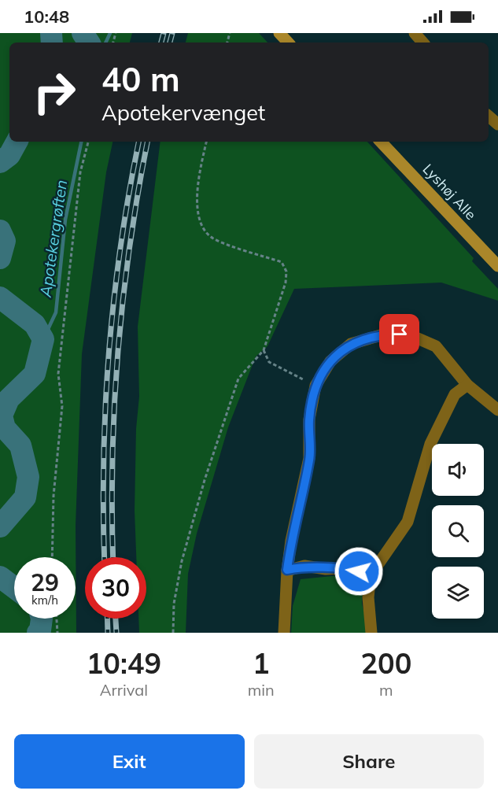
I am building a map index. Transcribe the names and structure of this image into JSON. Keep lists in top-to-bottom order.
{
  "streets": {
    "street": ["Lyshøj Alle"]
  },
  "water": ["Apotekergrøften"],
  "page": {
    "status": "10:48",
    "turn": ["40 m", "Apotekervænget"],
    "speed": "29 km/h",
    "limit": "30",
    "eta": [
      "10:49",
      "Arrival",
      "1",
      "min",
      "200",
      "m"
    ],
    "buttons": ["Exit", "Share"]
  }
}
